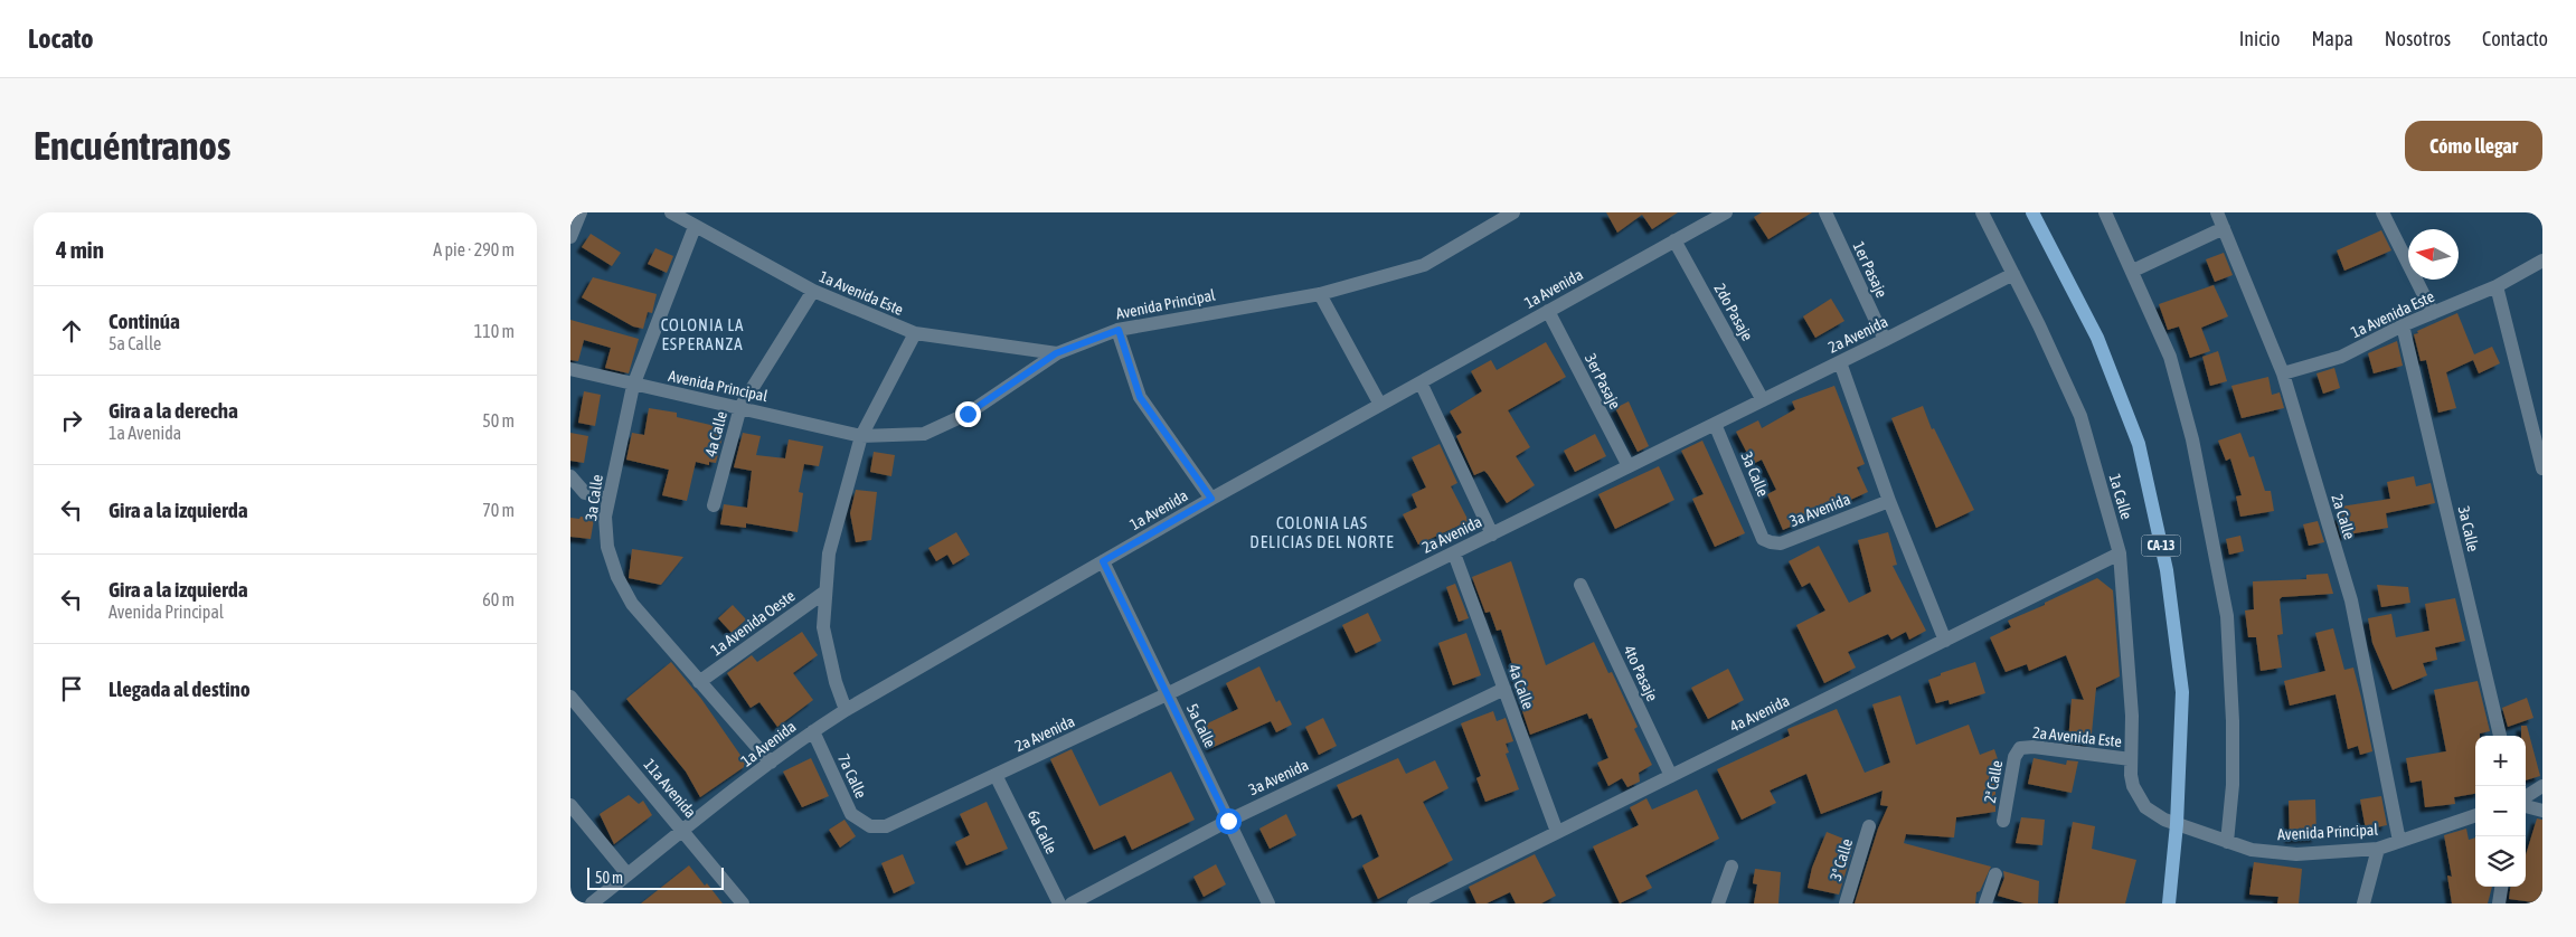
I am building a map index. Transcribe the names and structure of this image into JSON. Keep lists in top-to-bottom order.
{
  "streets": {
    "main road": ["CA-13"],
    "street": [
      "1er Pasaje",
      "1a Avenida",
      "1a Avenida Este",
      "Avenida Principal",
      "2do Pasaje",
      "2a Avenida",
      "3er Pasaje",
      "4a Calle",
      "3a Calle",
      "1a Calle",
      "3a Avenida",
      "2a Calle",
      "1a Avenida Oeste",
      "4to Pasaje",
      "4a Avenida",
      "5a Calle",
      "2a Avenida Este",
      "7a Calle",
      "2ª Calle",
      "11a Avenida",
      "6a Calle",
      "3ª Calle"
    ]
  },
  "crossings": [
    ["1er Pasaje", "2a Avenida"],
    ["1a Avenida", "2do Pasaje"],
    ["1a Avenida", "3er Pasaje"],
    ["1a Avenida", "3a Calle"],
    ["1a Avenida", "5a Calle"],
    ["1a Avenida", "7a Calle"],
    ["1a Avenida", "11a Avenida"],
    ["1a Avenida Este", "Avenida Principal"],
    ["1a Avenida Este", "4a Calle"],
    ["1a Avenida Este", "3a Calle"],
    ["1a Avenida Este", "2a Calle"],
    ["Avenida Principal", "4a Calle"],
    ["Avenida Principal", "3a Calle"],
    ["Avenida Principal", "1a Calle"],
    ["Avenida Principal", "2a Calle"],
    ["Avenida Principal", "CA-13"],
    ["2do Pasaje", "2a Avenida"],
    ["2a Avenida", "3er Pasaje"],
    ["2a Avenida", "4a Calle"],
    ["2a Avenida", "3a Calle"],
    ["2a Avenida", "1a Calle"],
    ["2a Avenida", "5a Calle"],
    ["2a Avenida", "7a Calle"],
    ["2a Avenida", "6a Calle"],
    ["4a Calle", "3a Avenida"],
    ["4a Calle", "4a Avenida"],
    ["3a Calle", "3a Avenida"],
    ["3a Calle", "1a Avenida Oeste"],
    ["1a Calle", "CA-13"],
    ["1a Calle", "4a Avenida"],
    ["1a Calle", "2a Avenida Este"],
    ["3a Avenida", "5a Calle"],
    ["4to Pasaje", "4a Avenida"],
    ["2a Avenida Este", "2ª Calle"]
  ],
  "districts": ["COLONIA LA ESPERANZA", "COLONIA LAS DELICIAS DEL NORTE"],
  "scale_bar": "50 m",
  "north": "left",
  "page": {
    "header": "Locato",
    "nav": [
      "Inicio",
      "Mapa",
      "Nosotros",
      "Contacto"
    ],
    "buttons": "Cómo llegar",
    "title": "Encuéntranos",
    "heading": ["4 min", "A pie · 290 m"],
    "list": [
      ["Continúa", "5a Calle", "110 m"],
      ["Gira a la derecha", "1a Avenida", "50 m"],
      ["Gira a la izquierda", "70 m"],
      ["Gira a la izquierda", "Avenida Principal", "60 m"],
      "Llegada al destino"
    ],
    "map_buttons": ["+", "−"],
    "scale": "50 m"
  }
}
